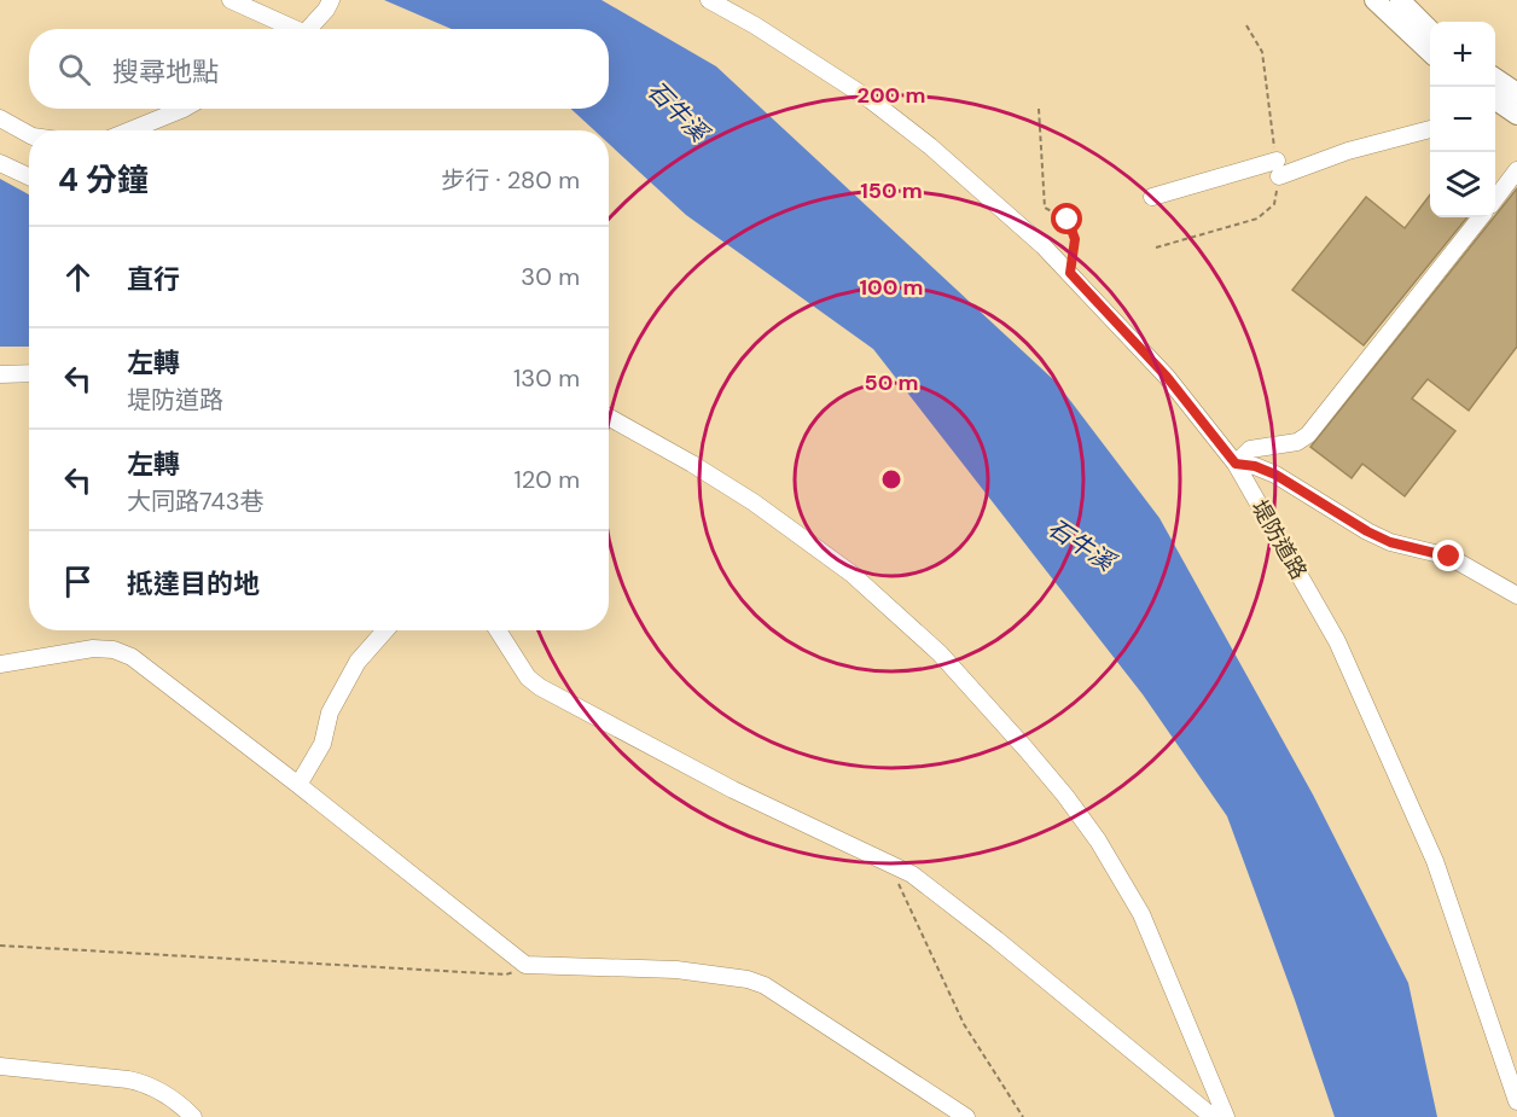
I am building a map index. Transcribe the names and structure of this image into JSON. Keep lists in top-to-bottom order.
{
  "streets": {
    "street": ["堤防道路"]
  },
  "water": ["石牛溪"],
  "page": {
    "map_buttons": ["+", "−"],
    "search": "搜尋地點",
    "heading": ["4 分鐘", "步行 · 280 m"],
    "list": [
      ["直行", "30 m"],
      ["左轉", "堤防道路", "130 m"],
      ["左轉", "大同路743巷", "120 m"],
      "抵達目的地"
    ]
  },
  "rings": [
    "200 m",
    "150 m",
    "100 m",
    "50 m"
  ]
}
